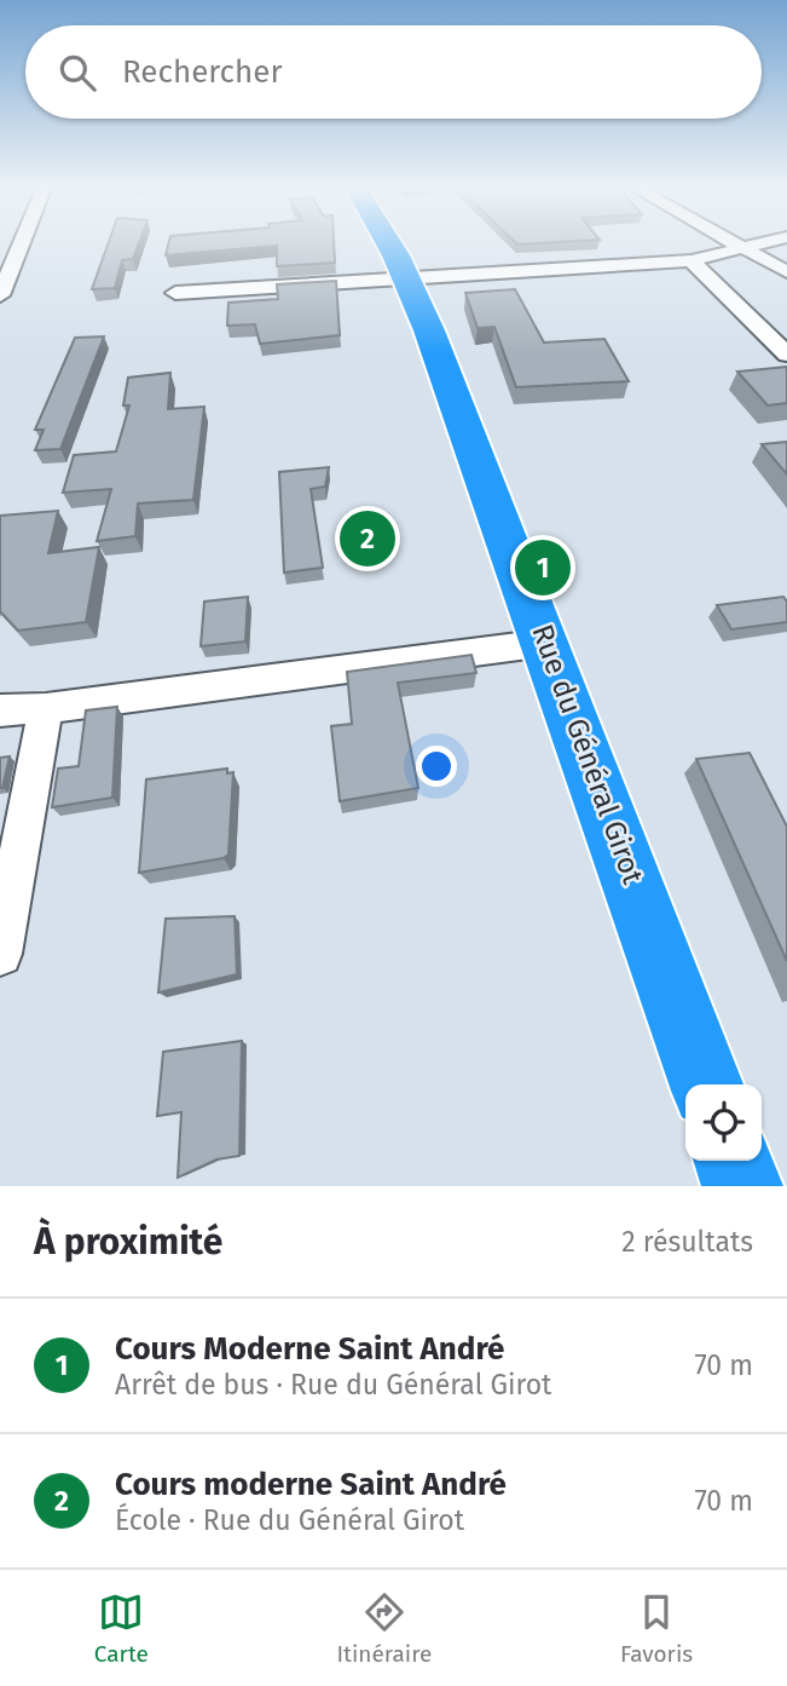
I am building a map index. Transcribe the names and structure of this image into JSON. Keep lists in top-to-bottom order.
{
  "streets": {
    "highway": ["Rue du Général Girot"]
  },
  "page": {
    "search": "Rechercher",
    "pins": ["2", "1"],
    "heading": ["À proximité", "2 résultats"],
    "list": [
      {
        "mark": "1",
        "name": "Cours Moderne Saint André",
        "note": "Arrêt de bus · Rue du Général Girot",
        "value": "70 m"
      },
      {
        "mark": "2",
        "name": "Cours moderne Saint André",
        "note": "École · Rue du Général Girot",
        "value": "70 m"
      }
    ],
    "nav": ["Carte", "Itinéraire", "Favoris"]
  }
}
